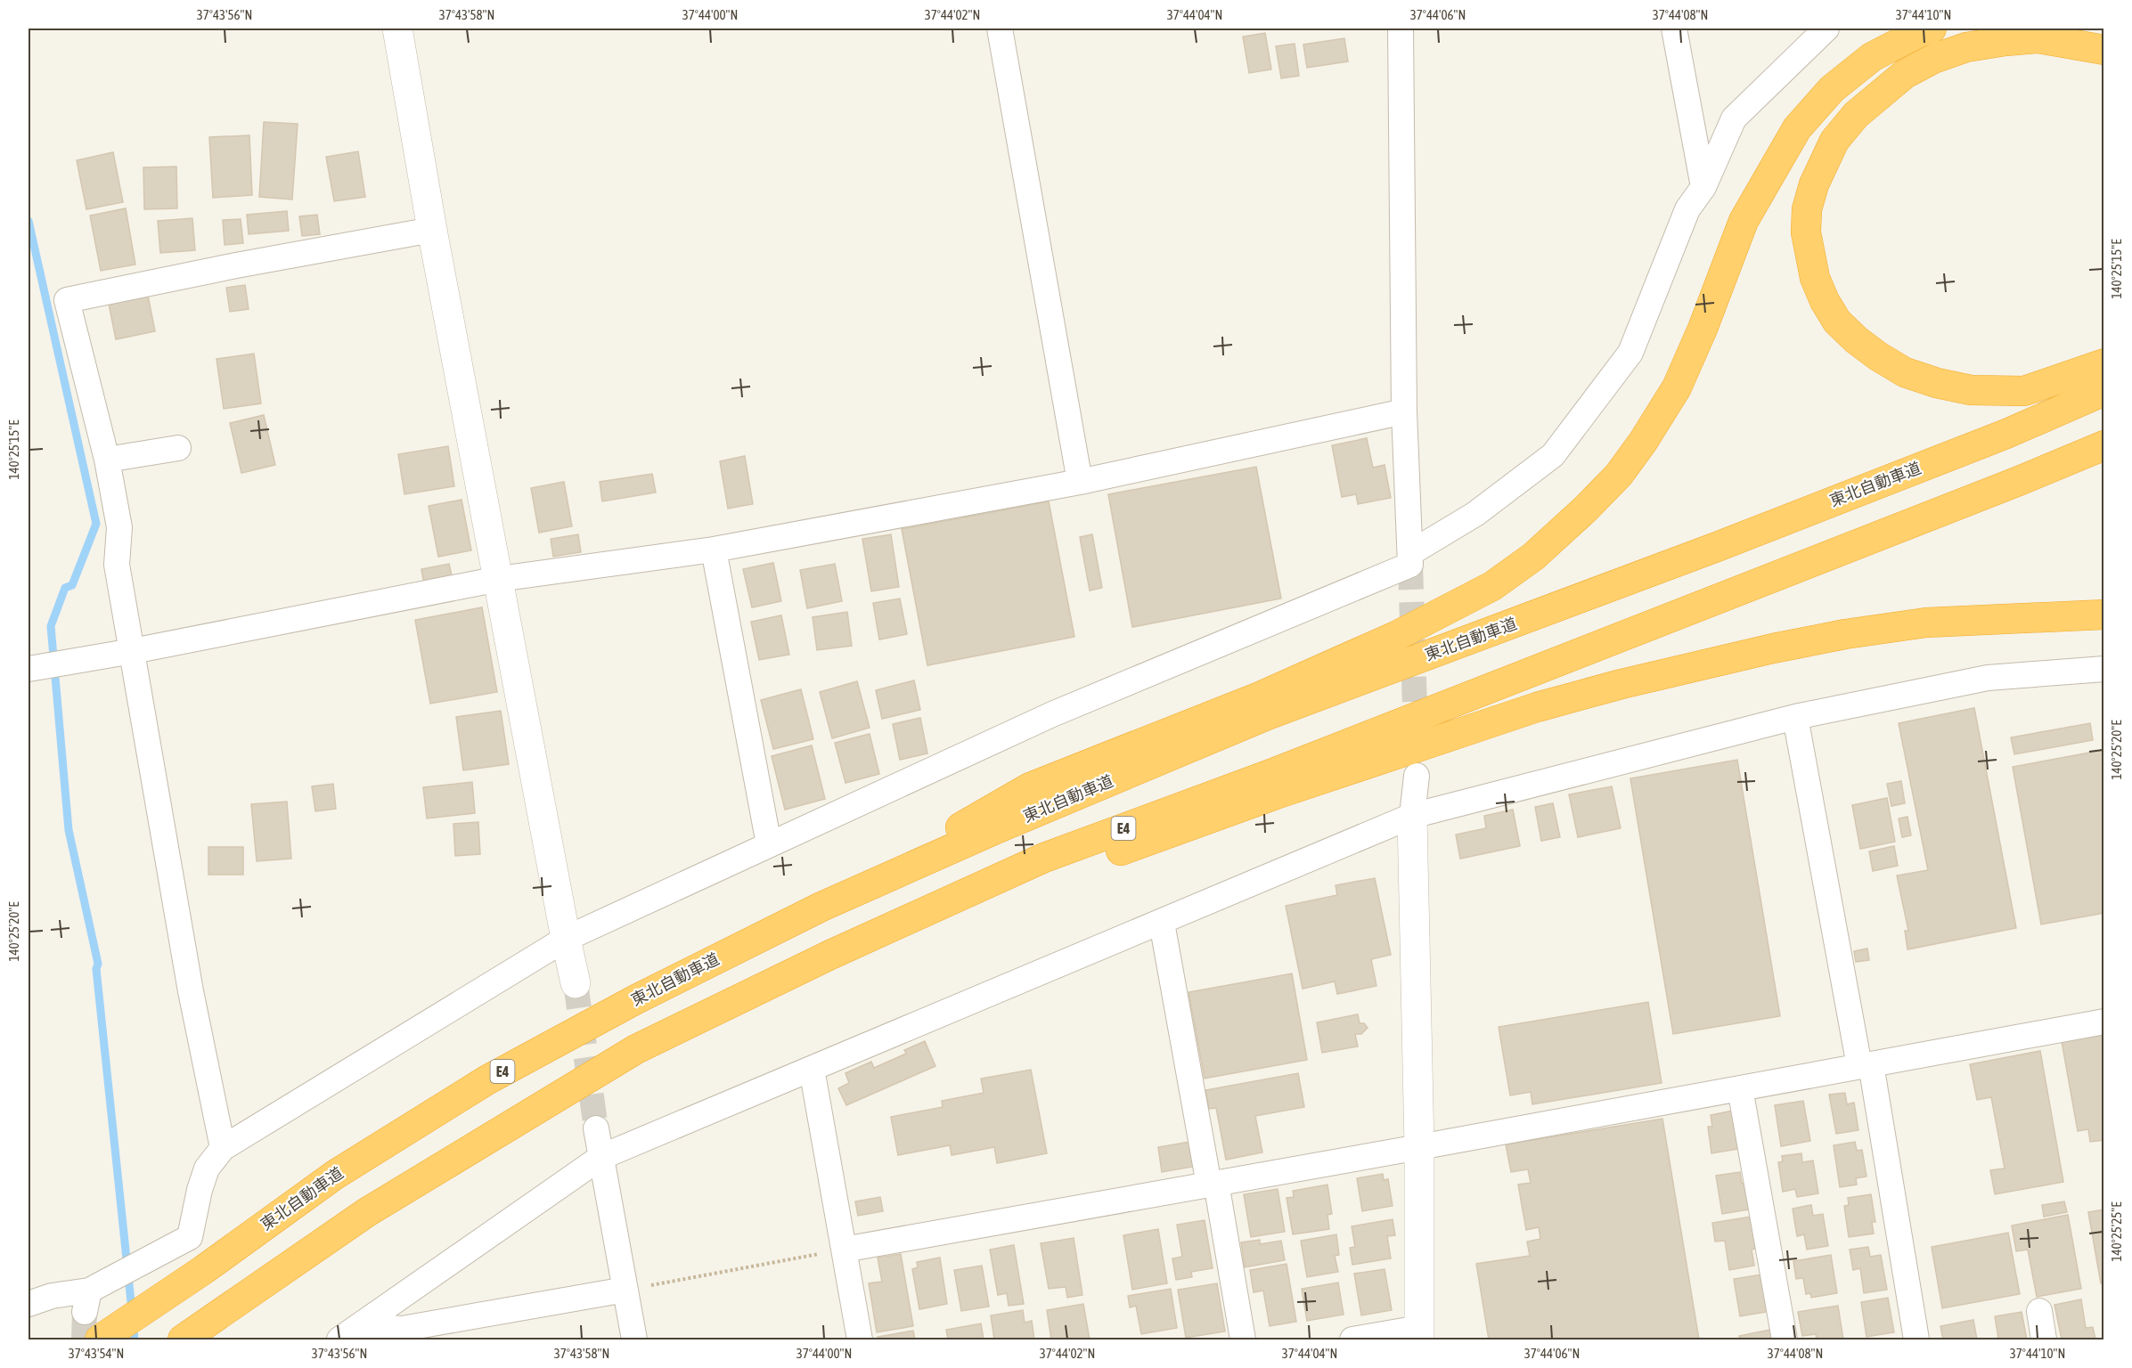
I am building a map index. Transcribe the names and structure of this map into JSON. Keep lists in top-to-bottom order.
{
  "streets": {
    "highway": ["東北自動車道", "E4"]
  },
  "coordinates": [
    "37°43'56\"N",
    "37°43'58\"N",
    "37°44'00\"N",
    "37°44'02\"N",
    "37°44'04\"N",
    "37°44'06\"N",
    "37°44'08\"N",
    "37°44'10\"N",
    "140°25'15\"E",
    "140°25'20\"E",
    "140°25'25\"E",
    "37°43'54\"N"
  ]
}
